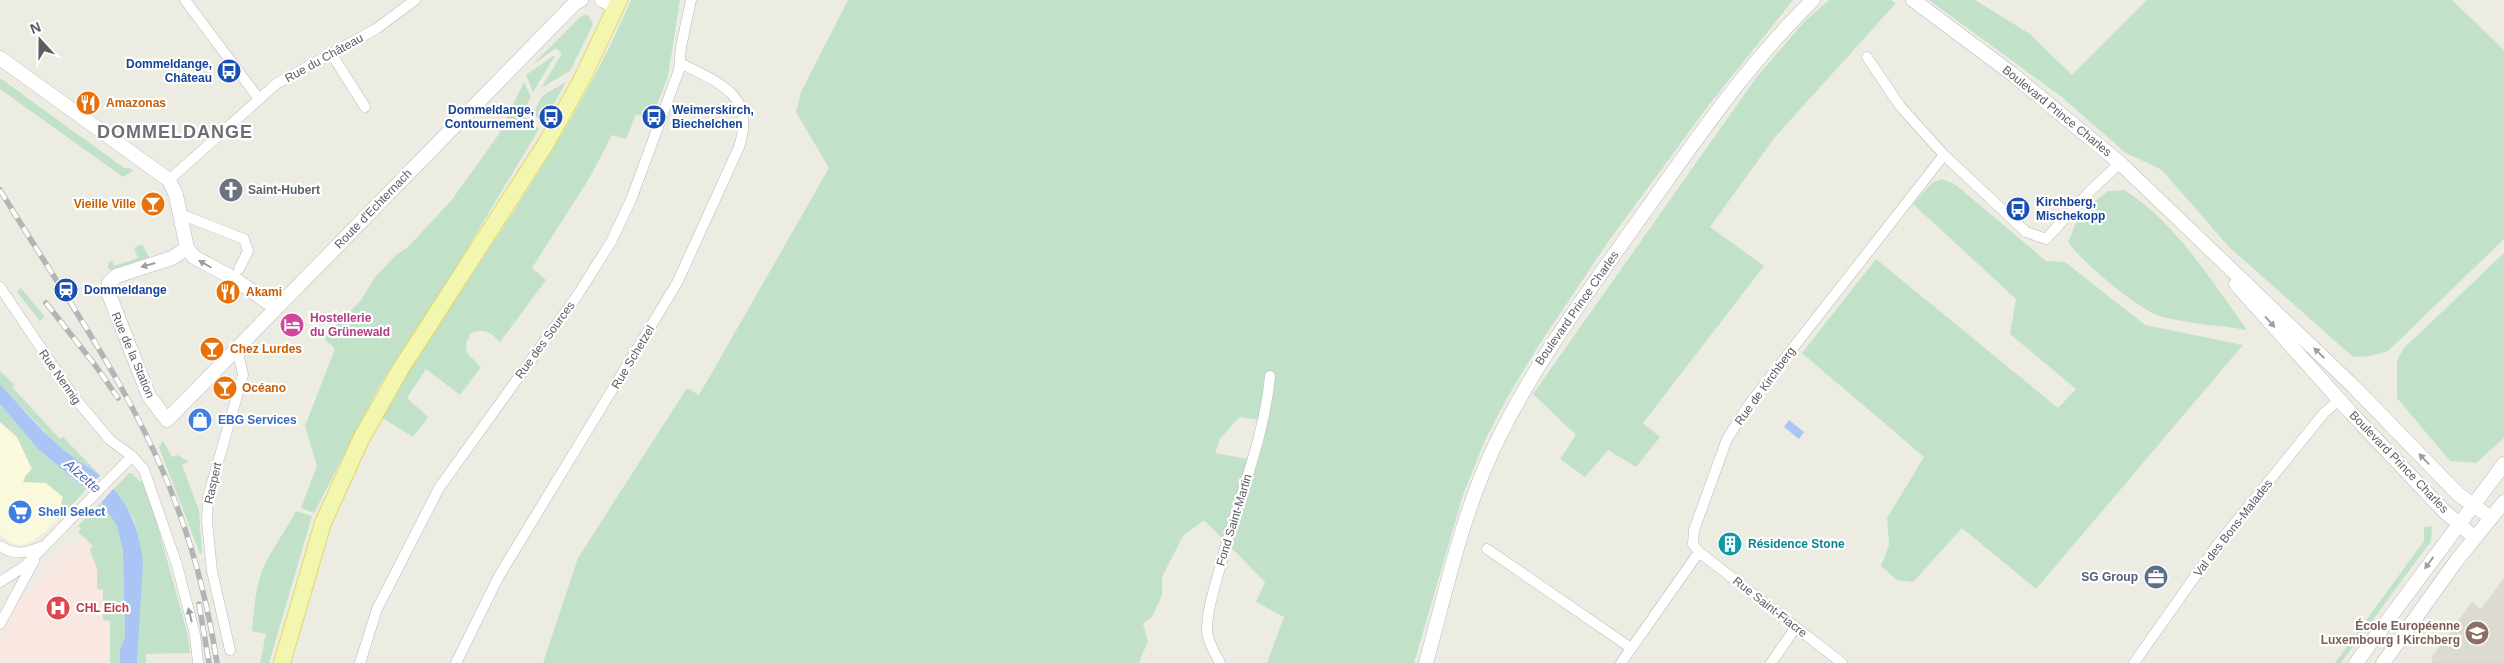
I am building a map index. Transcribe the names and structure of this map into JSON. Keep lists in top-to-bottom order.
{
  "streets": {
    "main road": ["Boulevard Prince Charles", "Route d'Echternach", "Rue de la Station"],
    "street": [
      "Rue du Château",
      "Rue des Sources",
      "Rue Schetzel",
      "Rue Nennig",
      "Rue de Kirchberg",
      "Raspert",
      "Fond Saint-Martin",
      "Val des Bons-Malades",
      "Rue Saint-Fiacre"
    ]
  },
  "crossings": [
    ["Boulevard Prince Charles", "Val des Bons-Malades"],
    ["Route d'Echternach", "Rue de la Station"],
    ["Route d'Echternach", "Raspert"],
    ["Rue des Sources", "Rue Schetzel"],
    ["Rue de Kirchberg", "Rue Saint-Fiacre"]
  ],
  "districts": ["DOMMELDANGE"],
  "water": ["Alzette"],
  "places": {
    "bus stop": [
      "Dommeldange, Château",
      "Dommeldange, Contournement",
      "Weimerskirch, Biechelchen",
      "Kirchberg, Mischekopp"
    ],
    "restaurant": ["Amazonas", "Akami"],
    "church": ["Saint-Hubert"],
    "bar": ["Vieille Ville", "Chez Lurdes", "Océano"],
    "station": ["Dommeldange"],
    "hotel": ["Hostellerie du Grünewald"],
    "shop": ["EBG Services"],
    "supermarket": ["Shell Select"],
    "building": ["Résidence Stone"],
    "office": ["SG Group"],
    "hospital": ["CHL Eich"],
    "school or university": ["École Européenne Luxembourg I Kirchberg"]
  },
  "north": "top"
}
